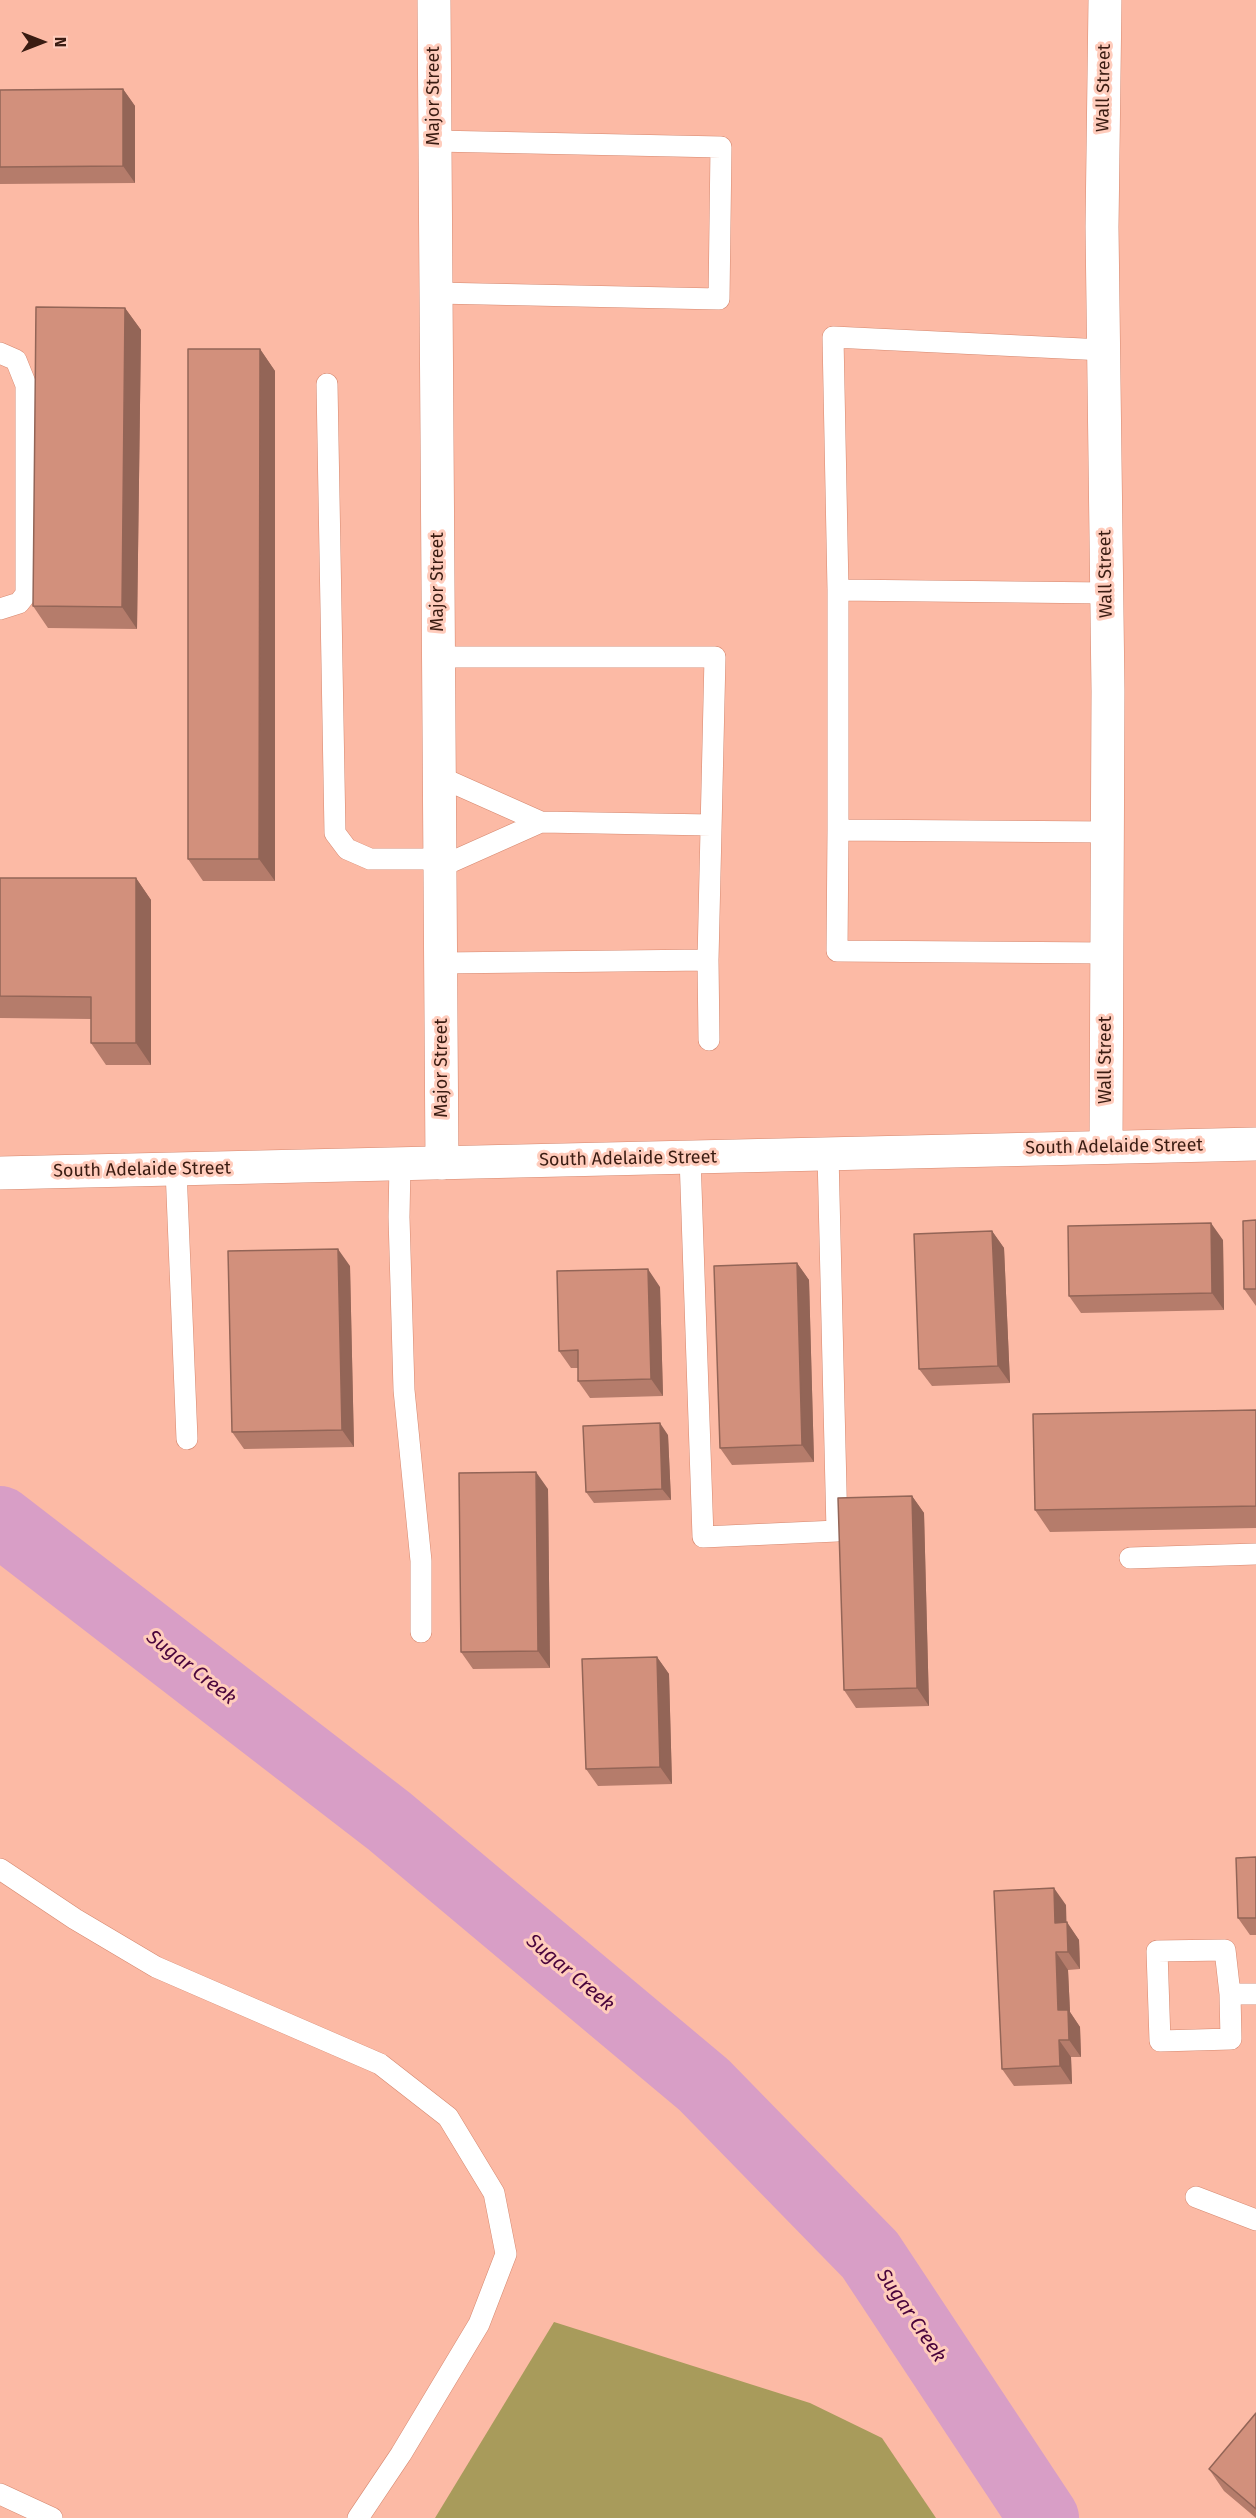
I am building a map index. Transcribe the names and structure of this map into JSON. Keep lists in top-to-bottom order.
{
  "streets": {
    "street": ["Wall Street", "Major Street", "South Adelaide Street"]
  },
  "crossings": [
    ["Wall Street", "South Adelaide Street"],
    ["Major Street", "South Adelaide Street"]
  ],
  "water": ["Sugar Creek"],
  "north": "right"
}
